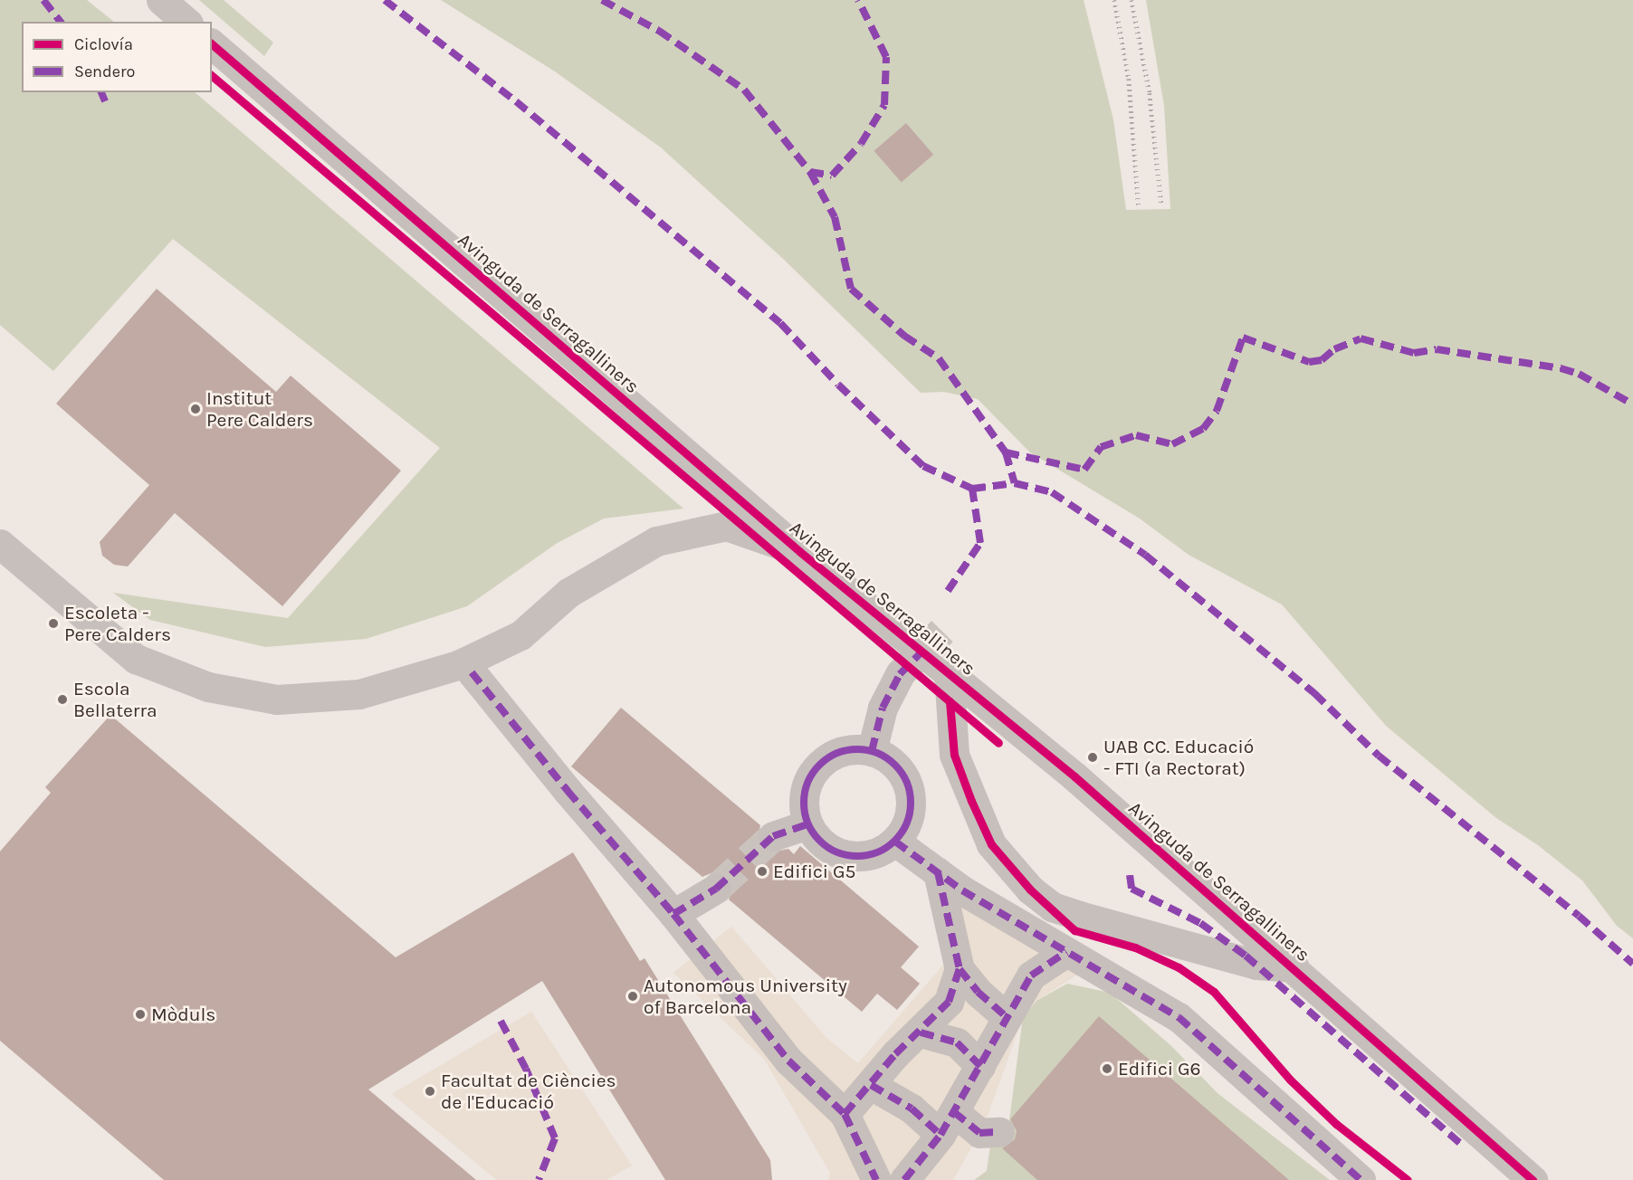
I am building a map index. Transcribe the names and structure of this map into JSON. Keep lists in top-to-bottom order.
{
  "streets": {
    "street": ["Avinguda de Serragalliners"]
  },
  "places": [
    "Institut Pere Calders",
    "Escoleta - Pere Calders",
    "Escola Bellaterra",
    "UAB CC. Educació - FTI (a Rectorat)",
    "Edifici G5",
    "Autonomous University of Barcelona",
    "Mòduls",
    "Edifici G6",
    "Facultat de Ciències de l'Educació"
  ],
  "legend": ["Ciclovía", "Sendero"]
}
